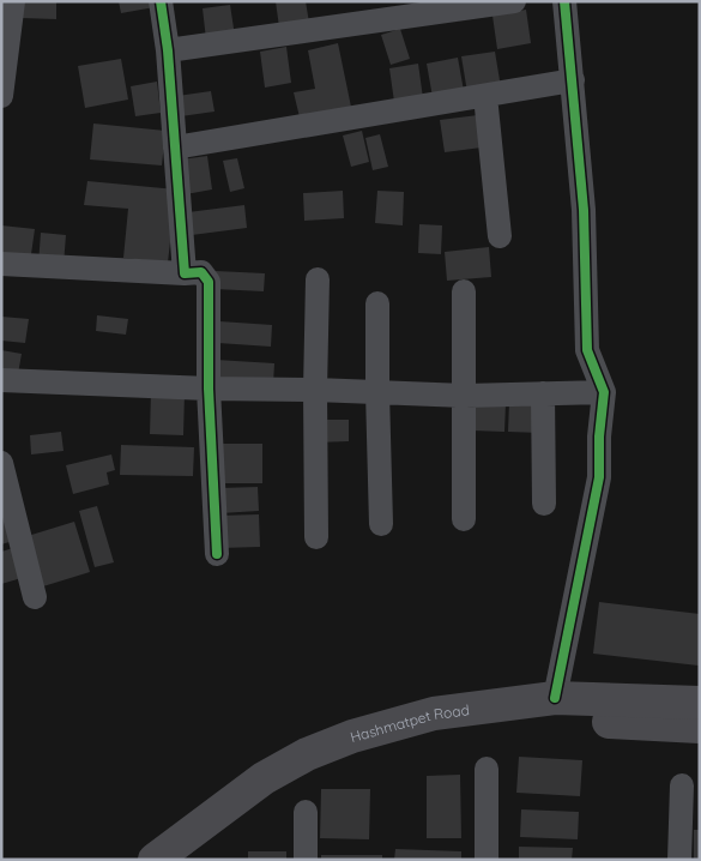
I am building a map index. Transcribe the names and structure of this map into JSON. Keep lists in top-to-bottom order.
{
  "streets": {
    "main road": ["Hashmatpet Road"]
  }
}
